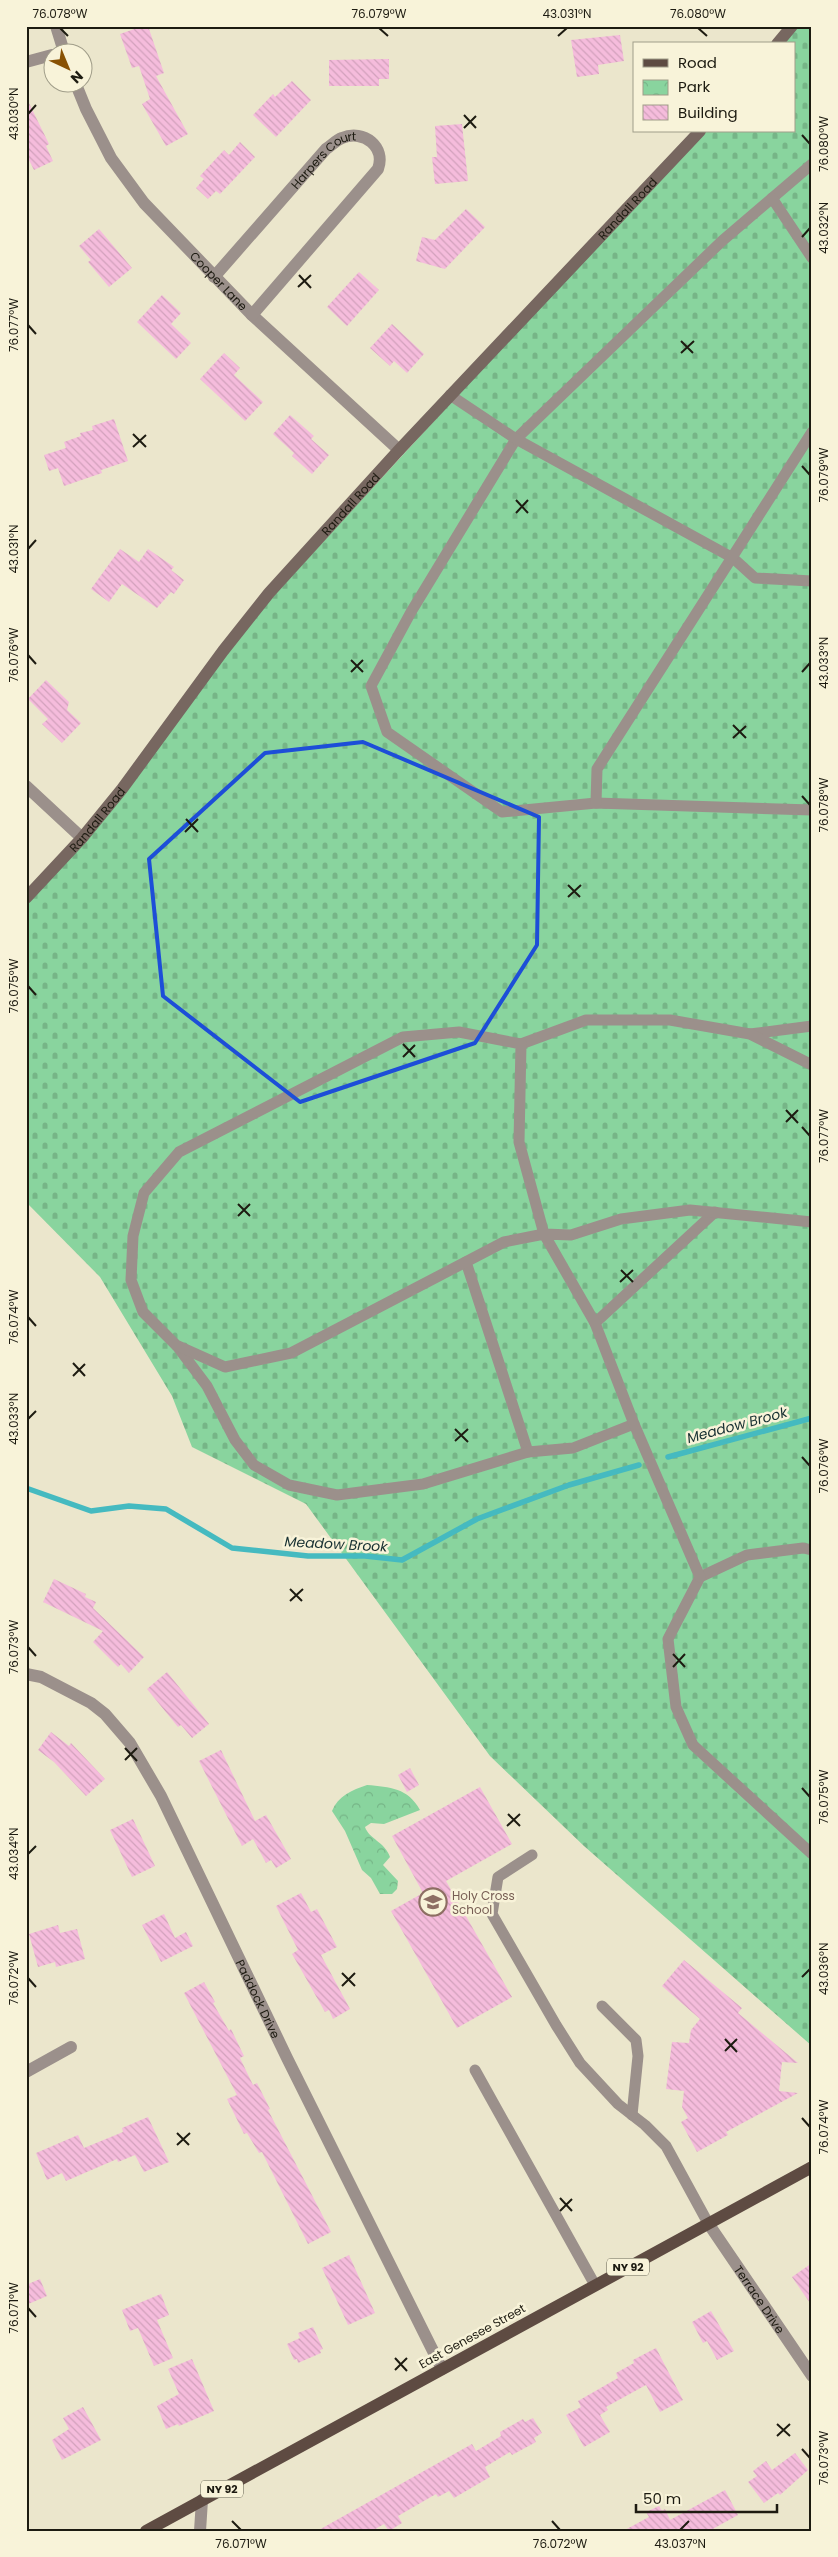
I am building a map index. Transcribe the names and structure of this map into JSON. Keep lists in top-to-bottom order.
{
  "streets": {
    "main road": ["NY 92", "East Genesee Street"],
    "street": [
      "Harpers Court",
      "Randall Road",
      "Cooper Lane",
      "Paddock Drive",
      "Terrace Drive"
    ]
  },
  "crossings": [
    ["Harpers Court", "Cooper Lane"],
    ["Randall Road", "Cooper Lane"],
    ["Paddock Drive", "East Genesee Street"],
    ["Terrace Drive", "East Genesee Street"]
  ],
  "water": ["Meadow Brook"],
  "places": {
    "school or university": ["Holy Cross School"]
  },
  "legend": ["Road", "Park", "Building"],
  "scale_bar": "50 m",
  "north": "bottom right",
  "coordinates": [
    "76.078°W",
    "76.079°W",
    "43.031°N",
    "76.080°W",
    "43.030°N",
    "43.032°N",
    "76.077°W",
    "76.076°W",
    "43.033°N",
    "76.075°W",
    "76.074°W",
    "76.073°W",
    "43.034°N",
    "43.036°N",
    "76.072°W",
    "76.071°W",
    "43.037°N"
  ]
}
